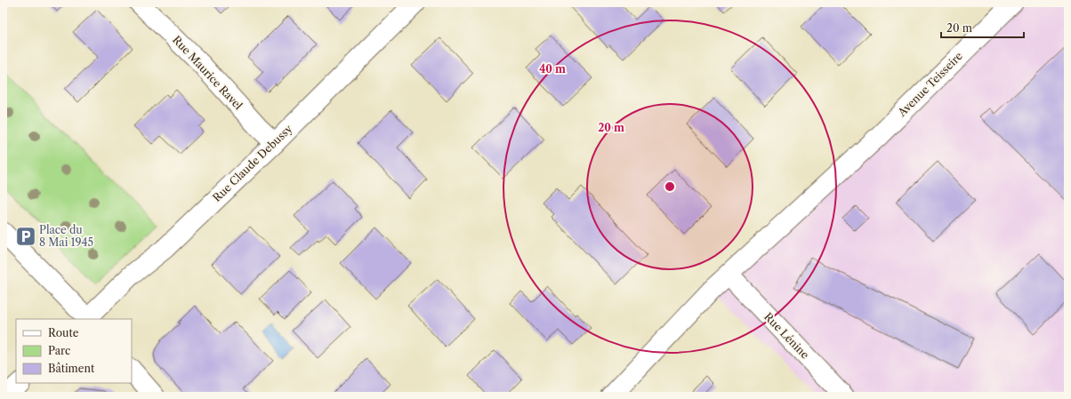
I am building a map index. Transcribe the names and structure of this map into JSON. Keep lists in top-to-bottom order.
{
  "streets": {
    "street": [
      "Rue Maurice Ravel",
      "Avenue Teisseire",
      "Rue Claude Debussy",
      "Rue Lénine"
    ]
  },
  "crossings": [
    ["Rue Maurice Ravel", "Rue Claude Debussy"],
    ["Avenue Teisseire", "Rue Lénine"]
  ],
  "places": {
    "parking": ["Place du 8 Mai 1945"]
  },
  "legend": ["Route", "Parc", "Bâtiment"],
  "scale_bar": "20 m",
  "rings": ["40 m", "20 m"]
}
